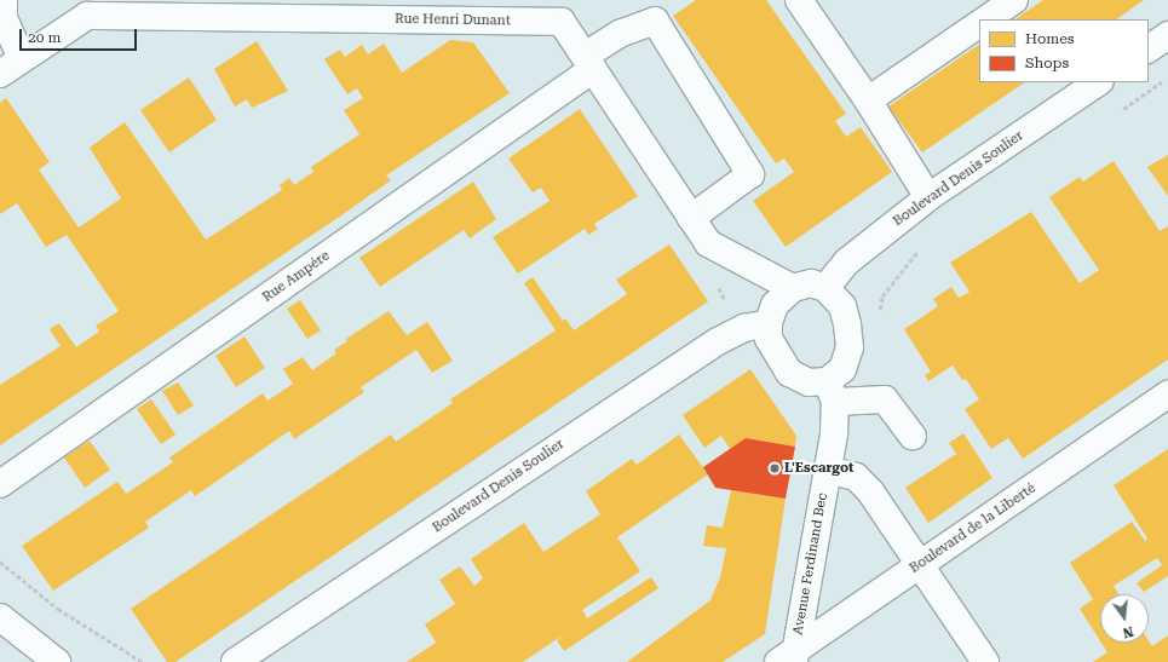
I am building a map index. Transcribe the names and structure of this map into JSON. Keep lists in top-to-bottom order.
{
  "streets": {
    "street": [
      "Rue Henri Dunant",
      "Boulevard Denis Soulier",
      "Rue Ampére",
      "Boulevard de la Liberté",
      "Avenue Ferdinand Bec"
    ]
  },
  "crossings": [
    ["Rue Henri Dunant", "Boulevard Denis Soulier"],
    ["Rue Henri Dunant", "Rue Ampére"],
    ["Rue Henri Dunant", "Avenue Ferdinand Bec"],
    ["Boulevard Denis Soulier", "Avenue Ferdinand Bec"],
    ["Boulevard de la Liberté", "Avenue Ferdinand Bec"]
  ],
  "places": ["L'Escargot"],
  "legend": ["Homes", "Shops"],
  "scale_bar": "20 m",
  "north": "bottom"
}
